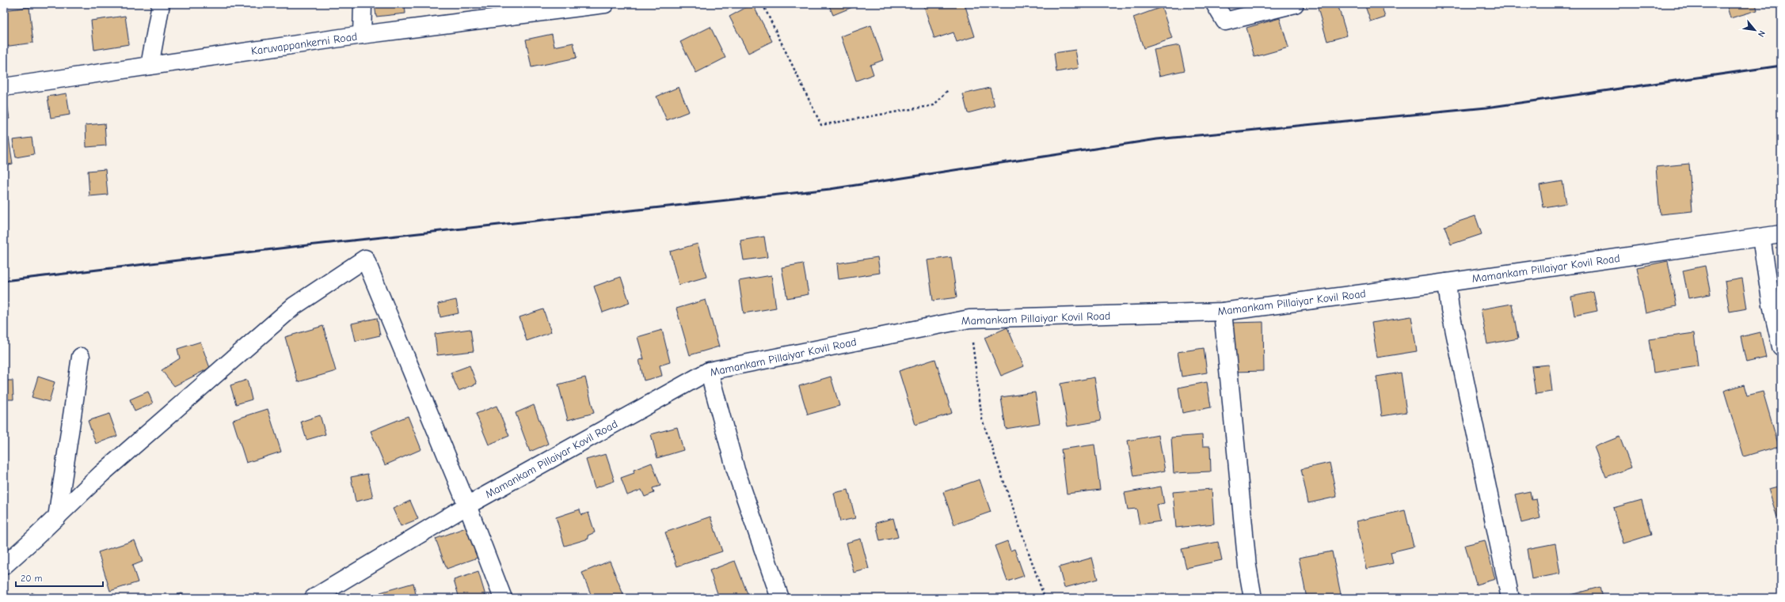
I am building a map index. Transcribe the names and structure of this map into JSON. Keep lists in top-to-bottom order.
{
  "streets": {
    "street": ["Karuvappankerni Road", "Mamankam Pillaiyar Kovil Road"]
  },
  "scale_bar": "20 m",
  "north": "bottom right"
}
